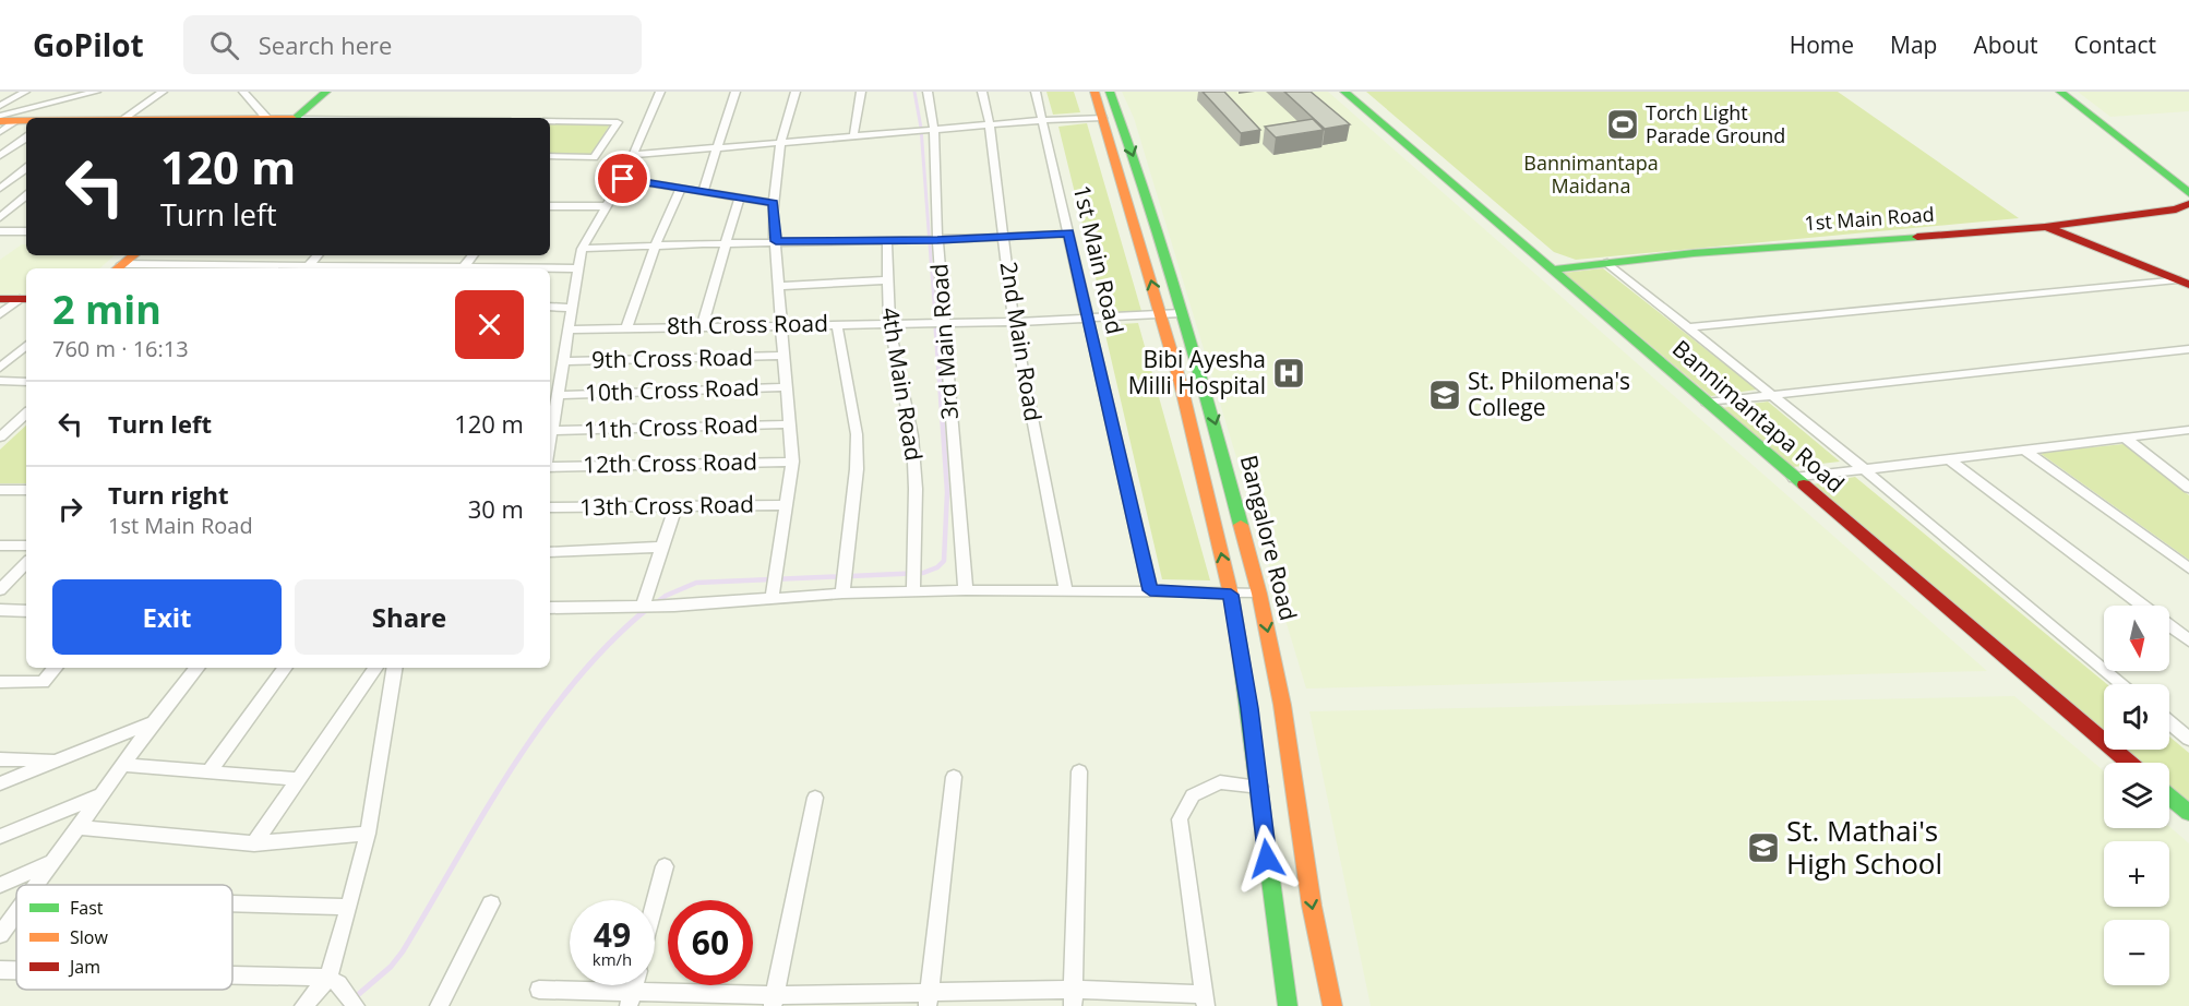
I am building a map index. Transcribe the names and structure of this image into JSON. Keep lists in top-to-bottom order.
{
  "streets": {
    "main road": ["1st Main Road", "Bannimantapa Road", "Bangalore Road"],
    "street": [
      "8th Cross Road",
      "3rd Main Road",
      "2nd Main Road",
      "9th Cross Road",
      "4th Main Road",
      "10th Cross Road",
      "11th Cross Road",
      "12th Cross Road",
      "13th Cross Road"
    ]
  },
  "crossings": [
    ["1st Main Road", "Bannimantapa Road"],
    ["8th Cross Road", "3rd Main Road"],
    ["8th Cross Road", "4th Main Road"]
  ],
  "parks": ["Bannimantapa Maidana"],
  "places": {
    "sports": ["Torch Light Parade Ground"],
    "hospital": ["Bibi Ayesha Milli Hospital"],
    "school or university": ["St. Philomena's College", "St. Mathai's High School"]
  },
  "legend": ["Fast", "Slow", "Jam"],
  "north": "bottom",
  "page": {
    "header": "GoPilot",
    "search": "Search here",
    "nav": [
      "Home",
      "Map",
      "About",
      "Contact"
    ],
    "turn": ["120 m", "Turn left"],
    "heading": ["2 min", "760 m · 16:13"],
    "list": [
      {
        "name": "Turn left",
        "value": "120 m"
      },
      {
        "name": "Turn right",
        "note": "1st Main Road",
        "value": "30 m"
      }
    ],
    "buttons": ["Exit", "Share"],
    "map_buttons": ["+", "−"],
    "speed": "49 km/h",
    "limit": "60"
  }
}
